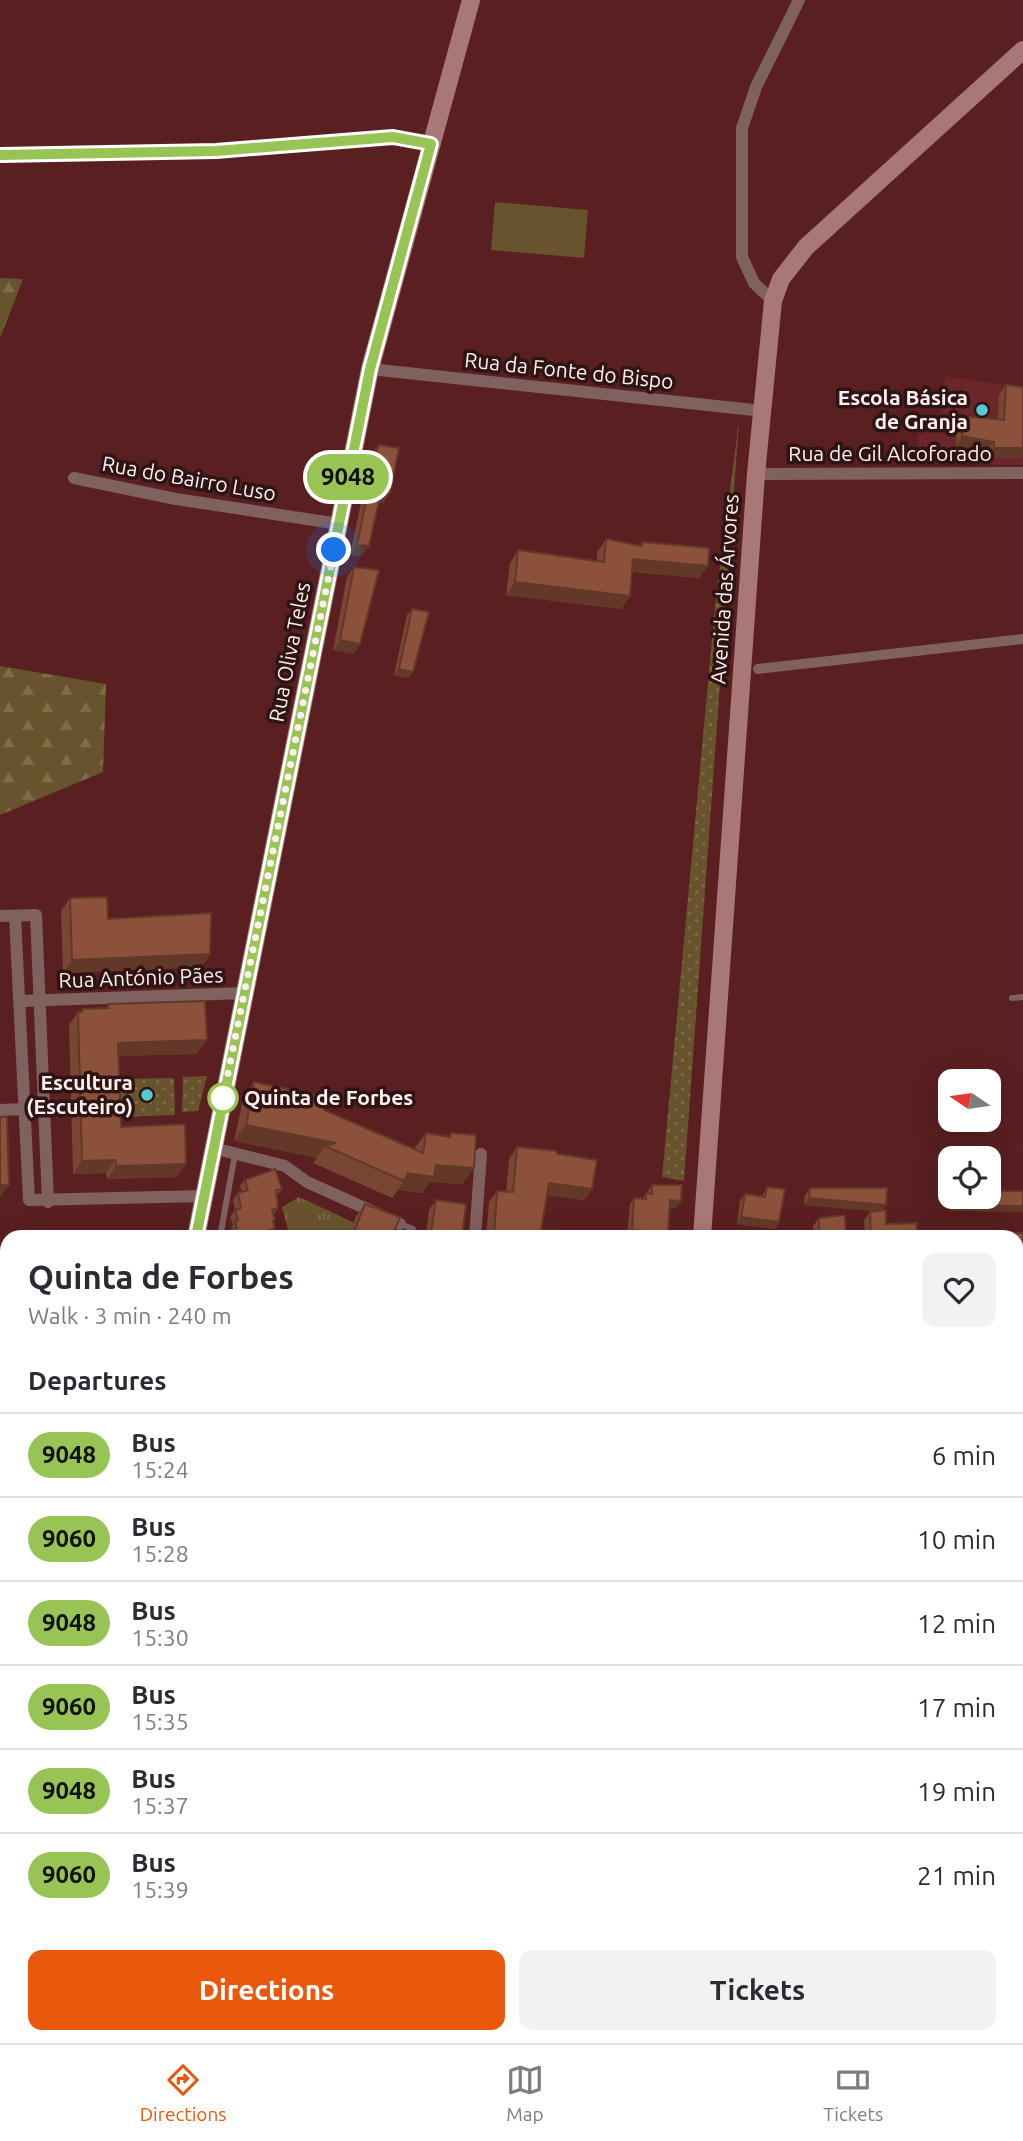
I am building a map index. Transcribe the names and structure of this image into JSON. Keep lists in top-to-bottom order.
{
  "streets": {
    "main road": ["Avenida das Árvores", "Rua Oliva Teles"],
    "street": [
      "Rua da Fonte do Bispo",
      "Rua de Gil Alcoforado",
      "Rua do Bairro Luso",
      "Rua António Pães"
    ]
  },
  "crossings": [
    ["Rua da Fonte do Bispo", "Avenida das Árvores"],
    ["Rua da Fonte do Bispo", "Rua Oliva Teles"],
    ["Rua de Gil Alcoforado", "Avenida das Árvores"],
    ["Rua do Bairro Luso", "Rua Oliva Teles"],
    ["Rua Oliva Teles", "Rua António Pães"]
  ],
  "places": ["Escola Básica de Granja", "Escultura (Escuteiro)", "Quinta de Forbes"],
  "lines": ["bus line 9048"],
  "north": "left",
  "page": {
    "on_map": "9048",
    "heading": [
      ["Quinta de Forbes", "Walk · 3 min · 240 m"],
      "Departures"
    ],
    "list": [
      {
        "mark": "9048",
        "name": "Bus",
        "note": "15:24",
        "value": "6 min"
      },
      {
        "mark": "9060",
        "name": "Bus",
        "note": "15:28",
        "value": "10 min"
      },
      {
        "mark": "9048",
        "name": "Bus",
        "note": "15:30",
        "value": "12 min"
      },
      {
        "mark": "9060",
        "name": "Bus",
        "note": "15:35",
        "value": "17 min"
      },
      {
        "mark": "9048",
        "name": "Bus",
        "note": "15:37",
        "value": "19 min"
      },
      {
        "mark": "9060",
        "name": "Bus",
        "note": "15:39",
        "value": "21 min"
      }
    ],
    "buttons": ["Directions", "Tickets"],
    "tabs": ["Directions", "Map", "Tickets"]
  }
}
